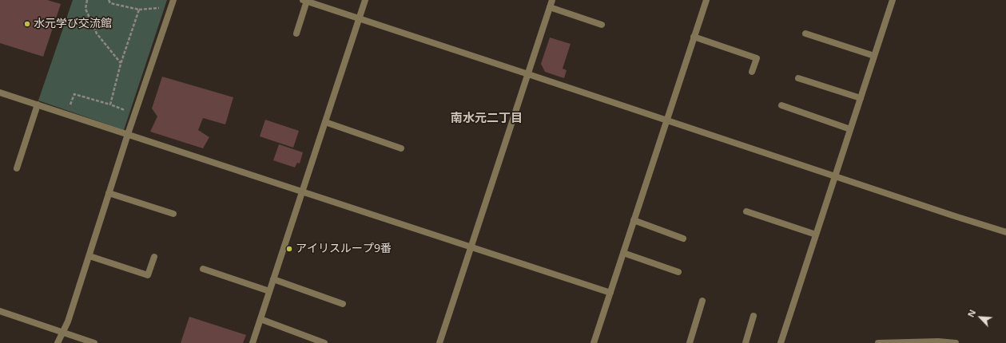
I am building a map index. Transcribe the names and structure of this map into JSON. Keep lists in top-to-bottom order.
{
  "districts": ["南水元二丁目"],
  "places": ["水元学び交流館", "アイリスループ9番"],
  "north": "top left"
}
